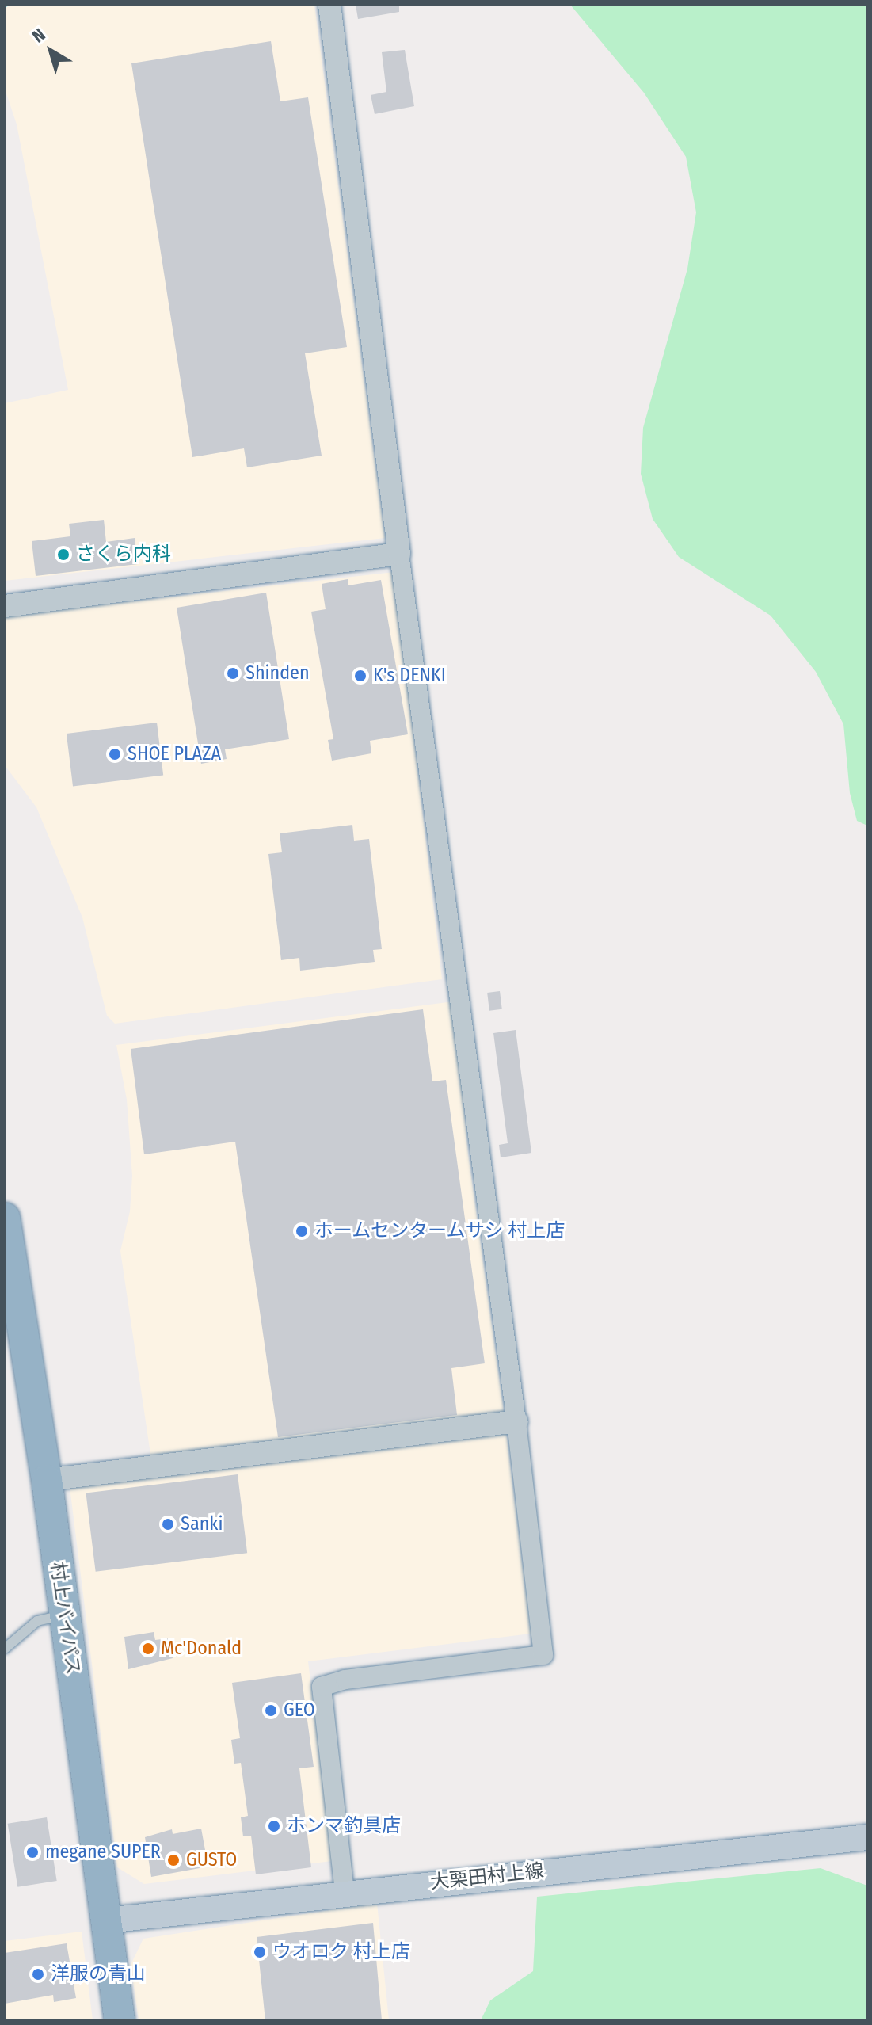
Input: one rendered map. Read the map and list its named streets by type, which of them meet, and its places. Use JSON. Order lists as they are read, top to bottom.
{
  "streets": {
    "highway": ["村上バイパス"],
    "main road": ["大栗田村上線"]
  },
  "crossings": [
    ["村上バイパス", "大栗田村上線"]
  ],
  "places": [
    "さくら内科",
    "Shinden",
    "K's DENKI",
    "SHOE PLAZA",
    "ホームセンタームサシ 村上店",
    "Sanki",
    "Mc'Donald",
    "GEO",
    "ホンマ釣具店",
    "megane SUPER",
    "GUSTO",
    "ウオロク 村上店",
    "洋服の青山"
  ],
  "north": "top left"
}
